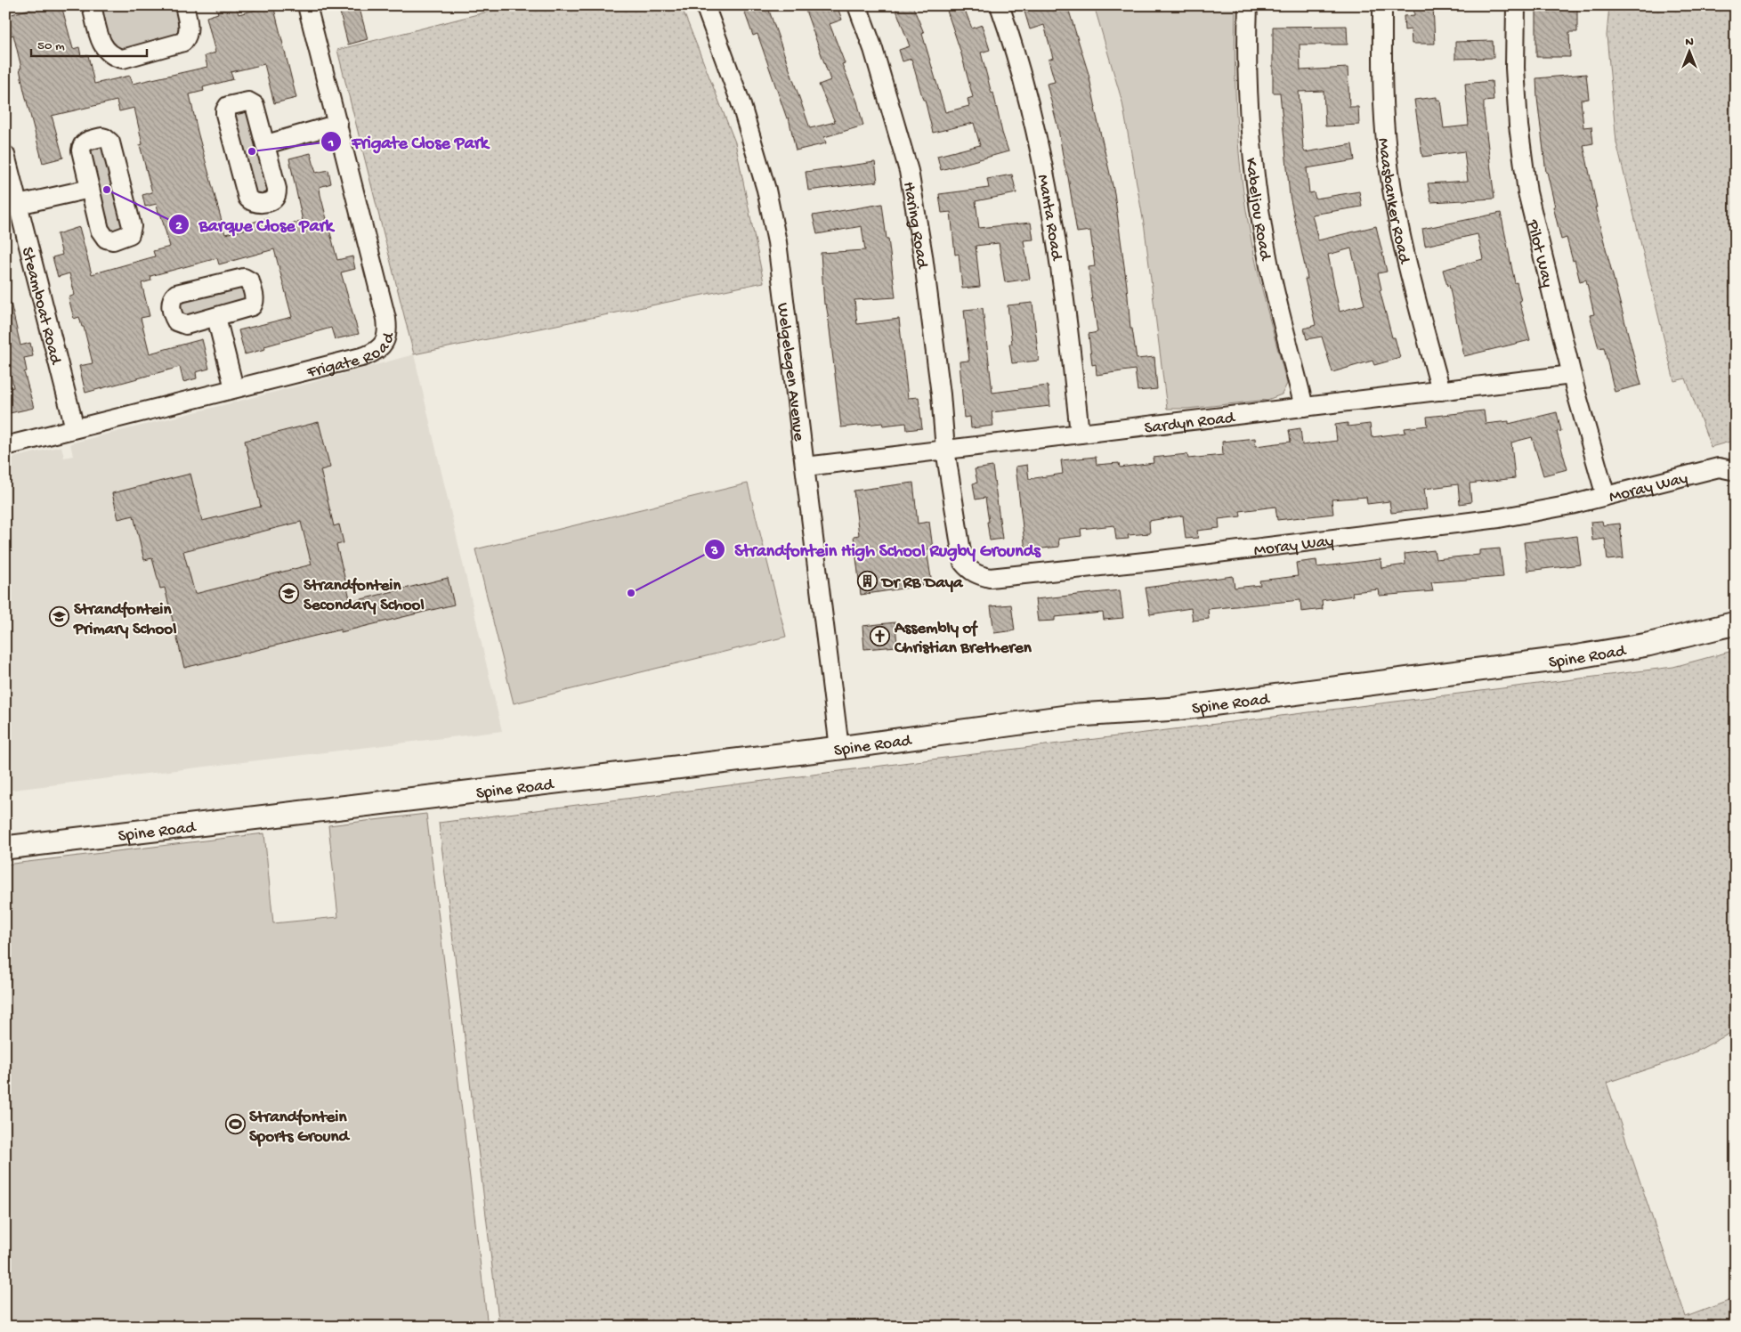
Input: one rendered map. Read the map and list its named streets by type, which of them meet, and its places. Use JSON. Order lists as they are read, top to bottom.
{
  "streets": {
    "main road": ["Spine Road"],
    "street": [
      "Maasbanker Road",
      "Kabeljou Road",
      "Manta Road",
      "Haring Road",
      "Pilot Way",
      "Steamboat Road",
      "Frigate Road",
      "Welgelegen Avenue",
      "Sardyn Road",
      "Moray Way"
    ]
  },
  "crossings": [
    ["Maasbanker Road", "Sardyn Road"],
    ["Kabeljou Road", "Sardyn Road"],
    ["Manta Road", "Sardyn Road"],
    ["Haring Road", "Sardyn Road"],
    ["Haring Road", "Moray Way"],
    ["Pilot Way", "Sardyn Road"],
    ["Pilot Way", "Moray Way"],
    ["Steamboat Road", "Frigate Road"],
    ["Welgelegen Avenue", "Sardyn Road"],
    ["Welgelegen Avenue", "Spine Road"],
    ["Sardyn Road", "Moray Way"]
  ],
  "places": {
    "other": ["Frigate Close Park", "Barque Close Park", "Strandfontein High School Rugby Grounds"],
    "building": ["Dr RB Daya"],
    "school or university": ["Strandfontein Secondary School", "Strandfontein Primary School"],
    "church": ["Assembly of Christian Bretheren"],
    "sports": ["Strandfontein Sports Ground"]
  },
  "scale_bar": "50 m",
  "north": "top"
}
